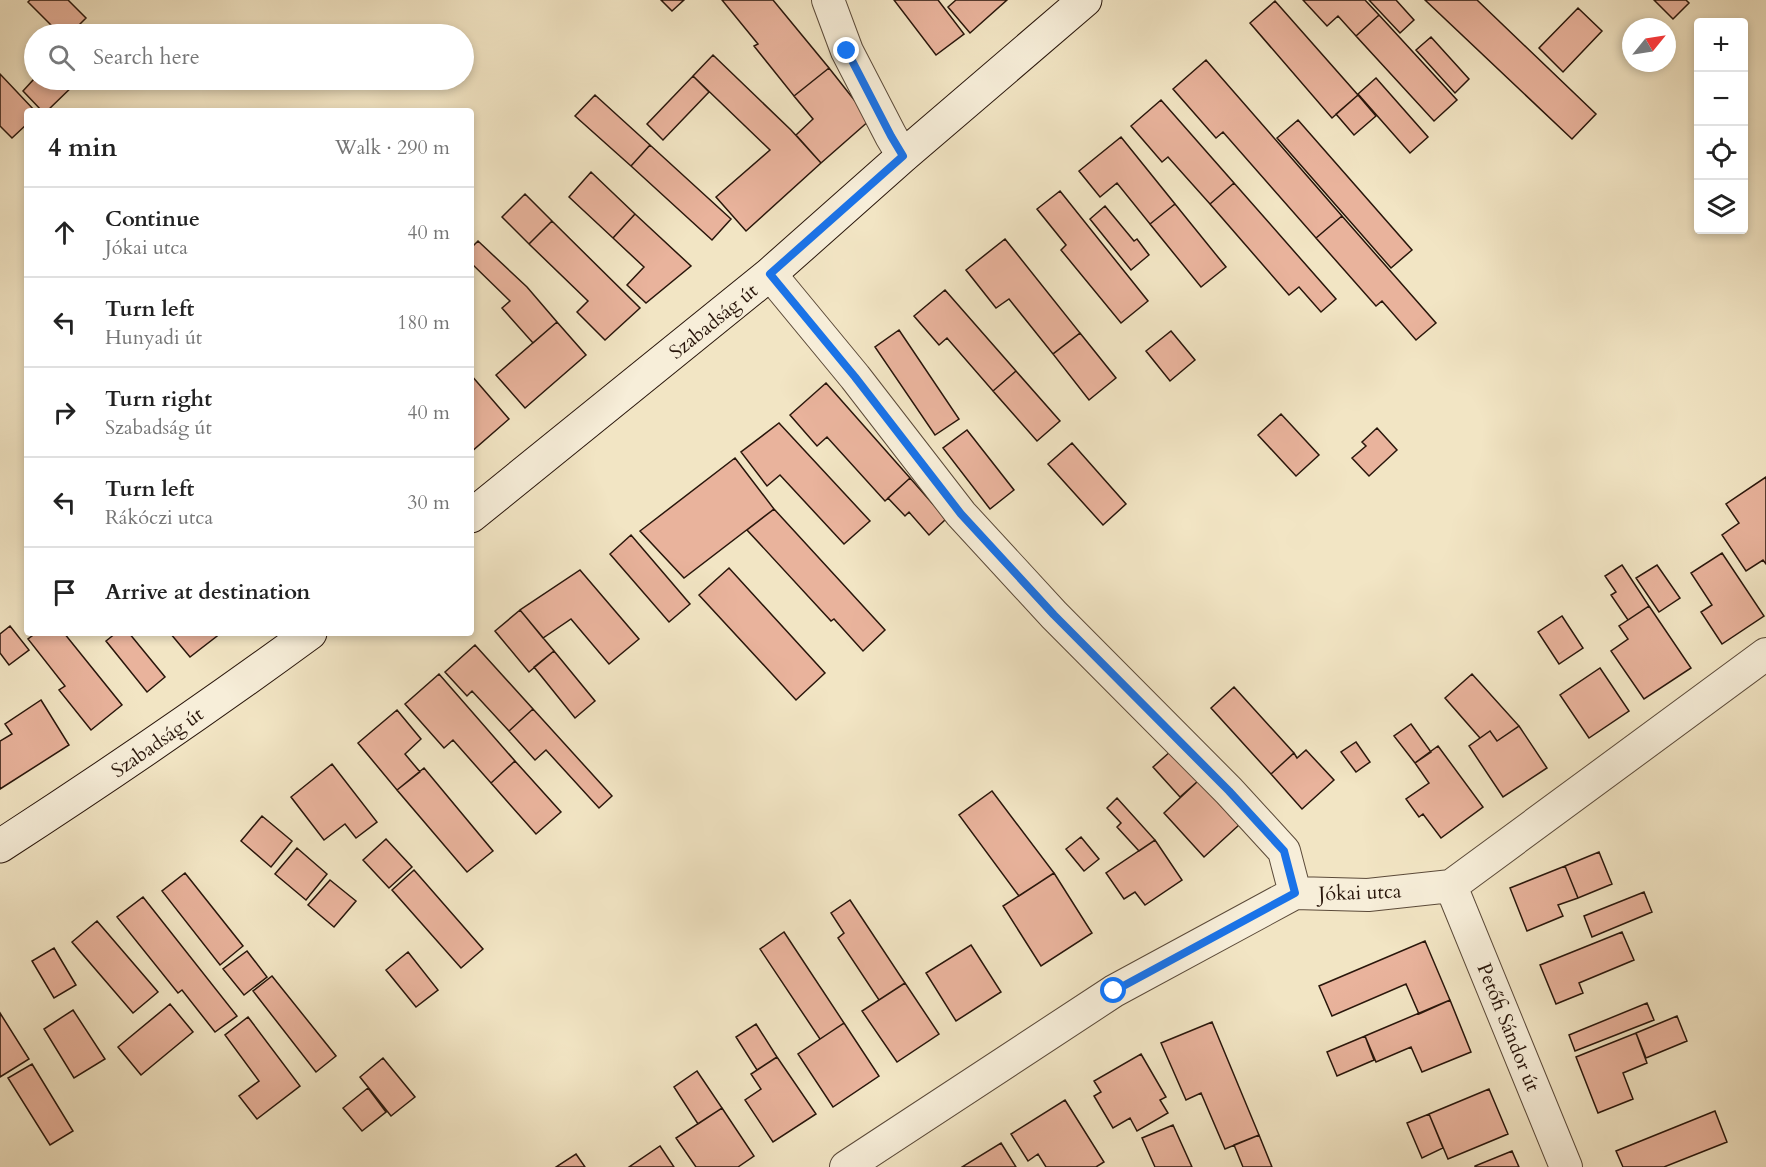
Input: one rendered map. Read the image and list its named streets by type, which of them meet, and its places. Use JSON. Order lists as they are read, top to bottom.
{
  "streets": {
    "street": ["Szabadság út", "Jókai utca", "Petőfi Sándor út"]
  },
  "crossings": [
    ["Jókai utca", "Petőfi Sándor út"]
  ],
  "north": "top right",
  "page": {
    "map_buttons": ["+", "−"],
    "search": "Search here",
    "heading": ["4 min", "Walk · 290 m"],
    "list": [
      ["Continue", "Jókai utca", "40 m"],
      ["Turn left", "Hunyadi út", "180 m"],
      ["Turn right", "Szabadság út", "40 m"],
      ["Turn left", "Rákóczi utca", "30 m"],
      "Arrive at destination"
    ]
  }
}
